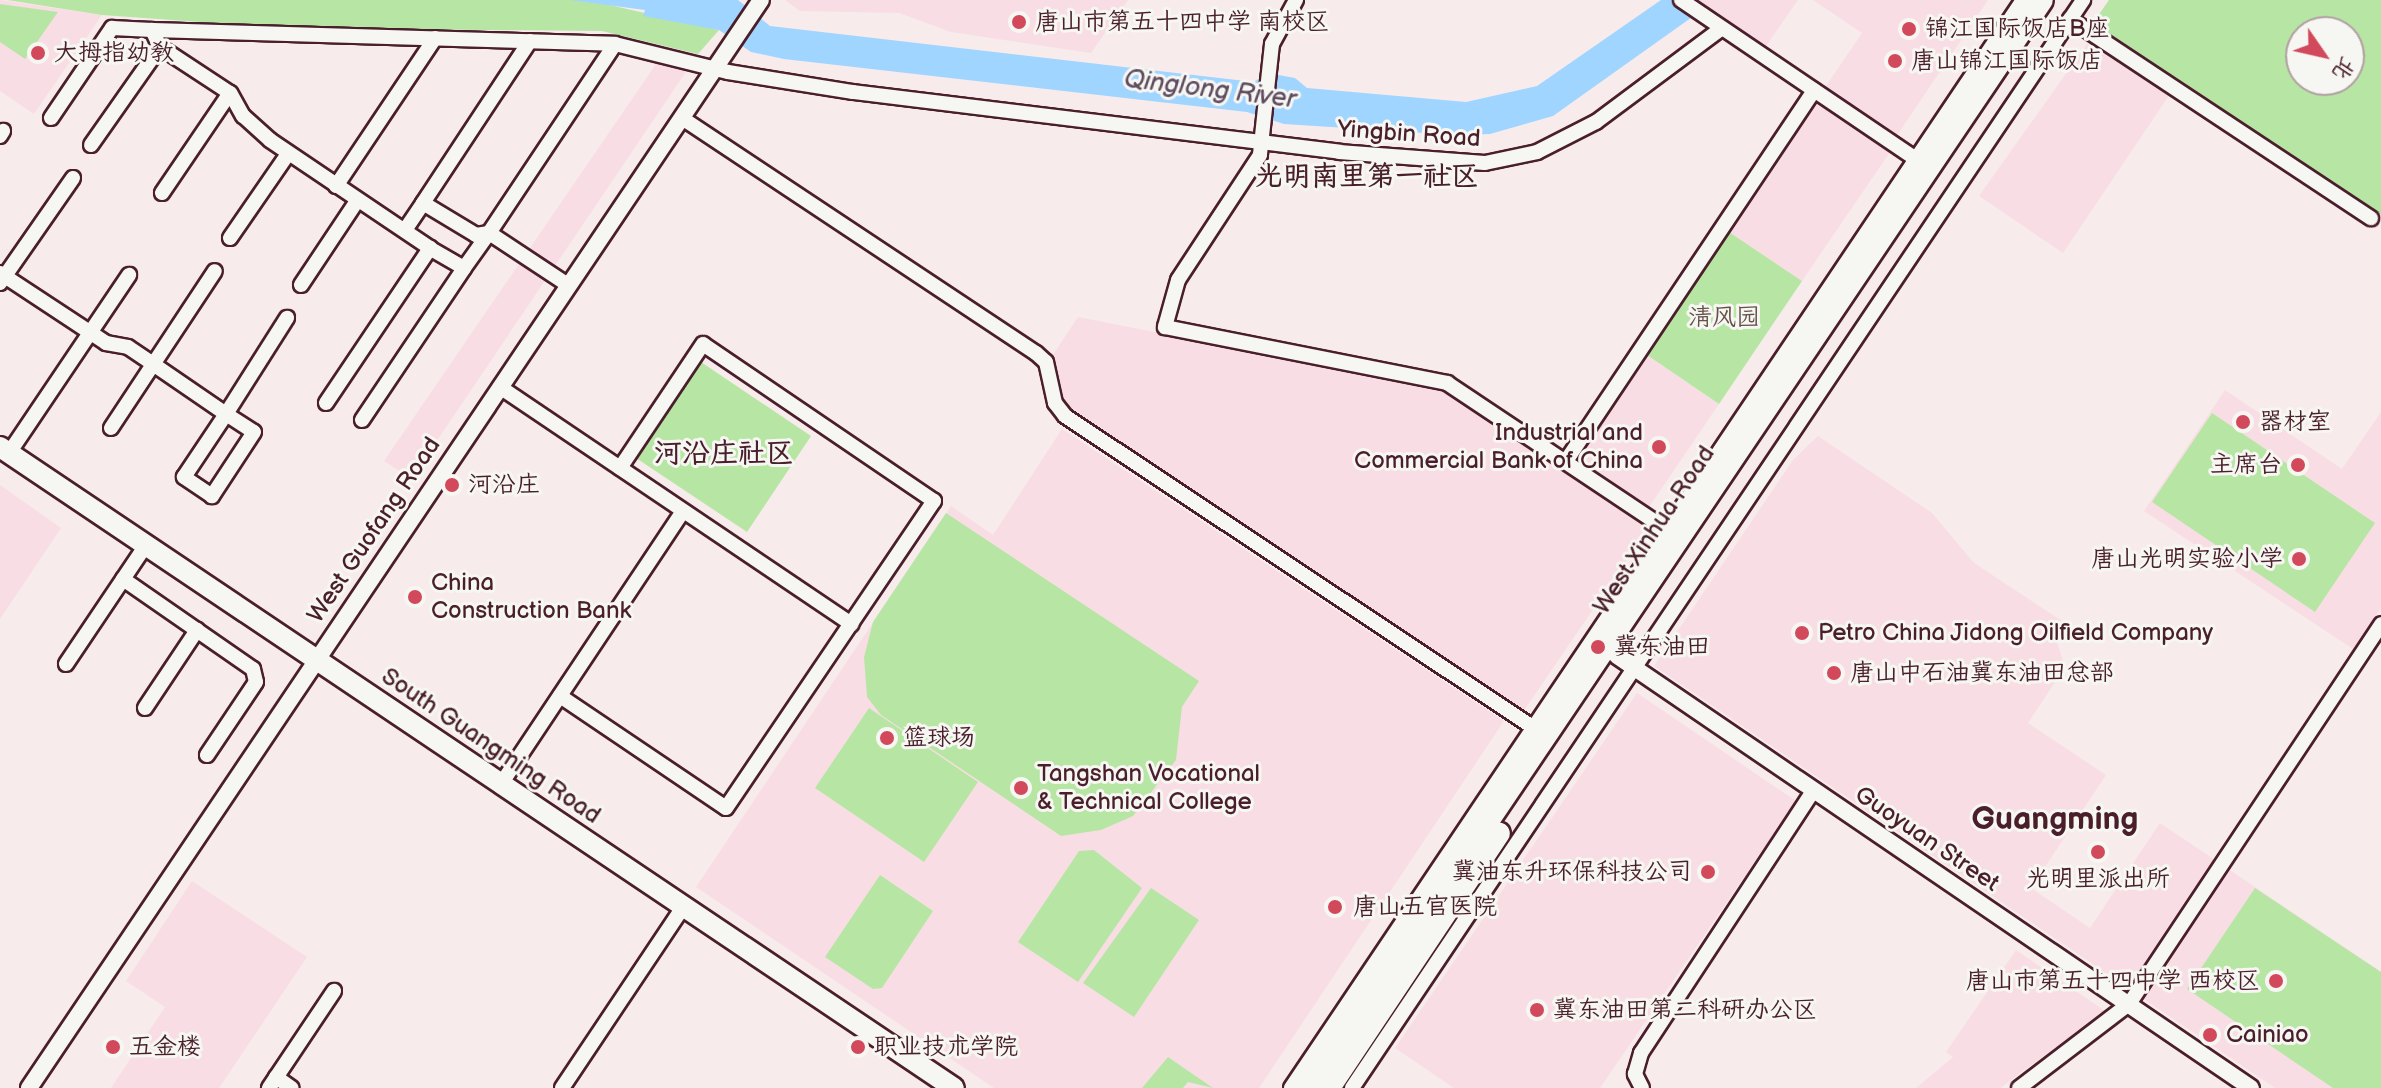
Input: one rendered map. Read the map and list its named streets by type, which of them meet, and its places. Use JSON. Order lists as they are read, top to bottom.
{
  "streets": {
    "main road": ["West Xinhua Road", "South Guangming Road"],
    "street": ["Yingbin Road", "West Guofang Road", "Guoyuan Street"]
  },
  "crossings": [
    ["Yingbin Road", "West Guofang Road"],
    ["West Guofang Road", "South Guangming Road"],
    ["West Xinhua Road", "Guoyuan Street"]
  ],
  "districts": ["光明南里第一社区", "河沿庄社区", "Guangming"],
  "water": ["Qinglong River"],
  "parks": ["清风园"],
  "places": [
    "唐山市第五十四中学 南校区",
    "锦江国际饭店B座",
    "大拇指幼教",
    "唐山锦江国际饭店",
    "器材室",
    "Industrial and Commercial Bank of China",
    "主席台",
    "河沿庄",
    "唐山光明实验小学",
    "China Construction Bank",
    "Petro China Jidong Oilfield Company",
    "冀东油田",
    "唐山中石油冀东油田总部",
    "篮球场",
    "Tangshan Vocational & Technical College",
    "光明里派出所",
    "冀油东升环保科技公司",
    "唐山五官医院",
    "唐山市第五十四中学 西校区",
    "冀东油田第二科研办公区",
    "Cainiao",
    "五金楼",
    "职业技术学院"
  ],
  "north": "bottom right"
}
